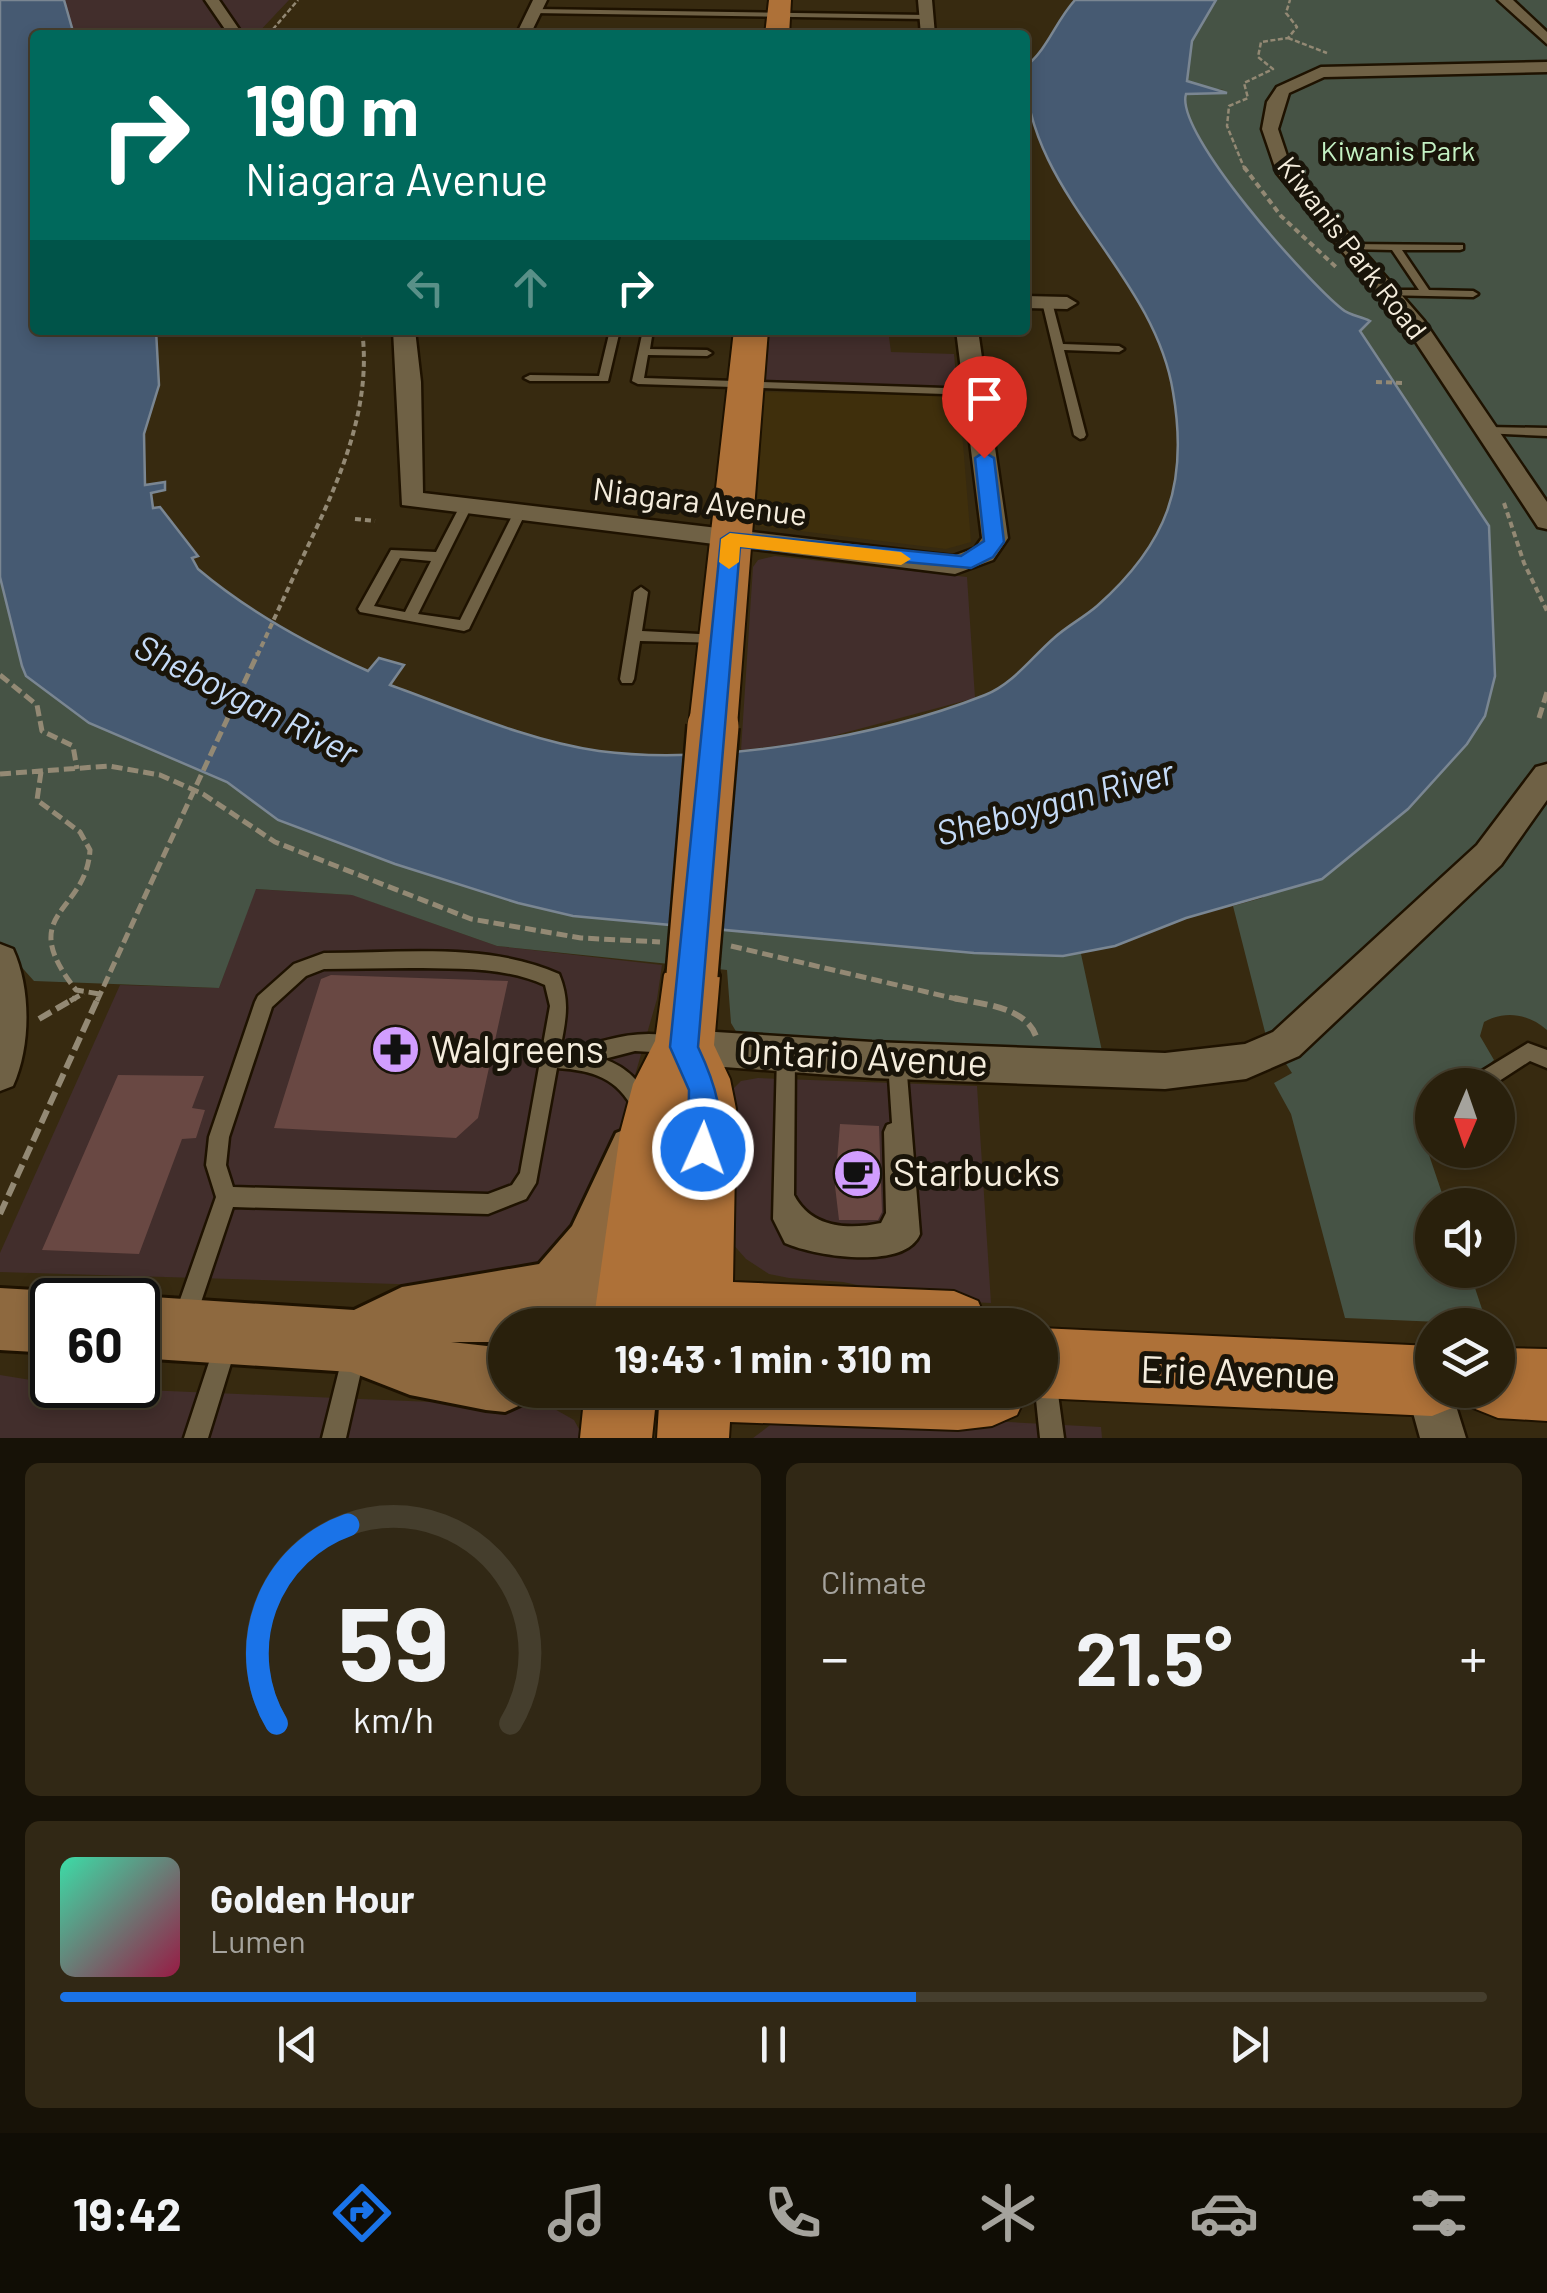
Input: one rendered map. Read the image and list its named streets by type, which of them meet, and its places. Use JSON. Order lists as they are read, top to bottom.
{
  "streets": {
    "main road": ["Erie Avenue"],
    "street": ["Kiwanis Park Road", "Niagara Avenue", "Ontario Avenue"]
  },
  "water": ["Sheboygan River"],
  "parks": ["Kiwanis Park"],
  "places": {
    "pharmacy": ["Walgreens"],
    "cafe": ["Starbucks"]
  },
  "north": "bottom",
  "page": {
    "turn": ["190 m", "Niagara Avenue"],
    "limit": "60",
    "trip": "19:43 · 1 min · 310 m",
    "tile": "Climate",
    "heat": ["−", "21.5°", "+"],
    "song": ["Golden Hour", "Lumen"],
    "tabs": "19:42",
    "gauge": ["59", "km/h"]
  }
}
